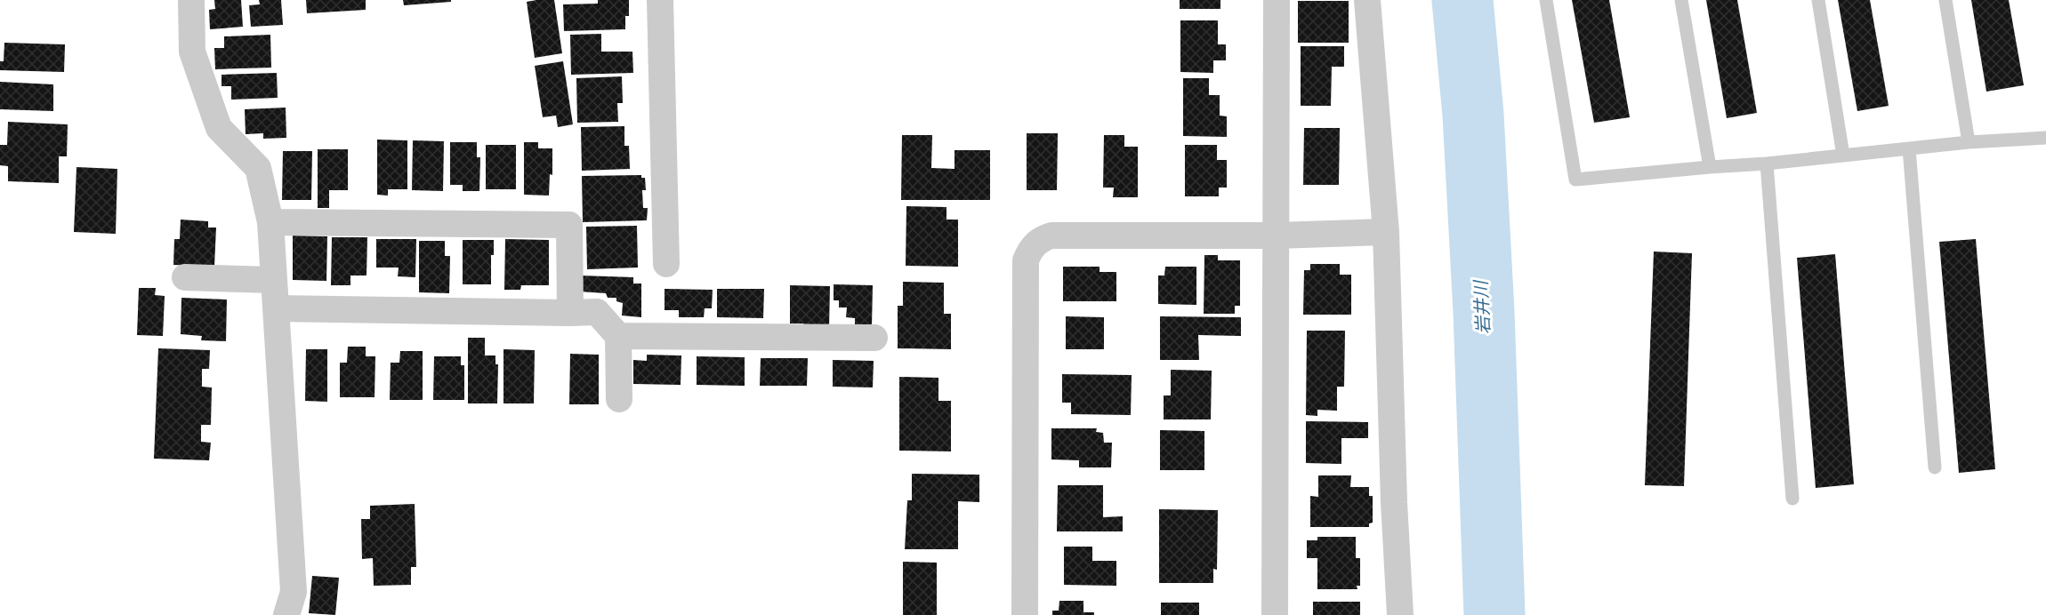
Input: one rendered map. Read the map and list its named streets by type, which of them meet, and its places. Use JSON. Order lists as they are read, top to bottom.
{
  "water": ["岩井川"]
}
